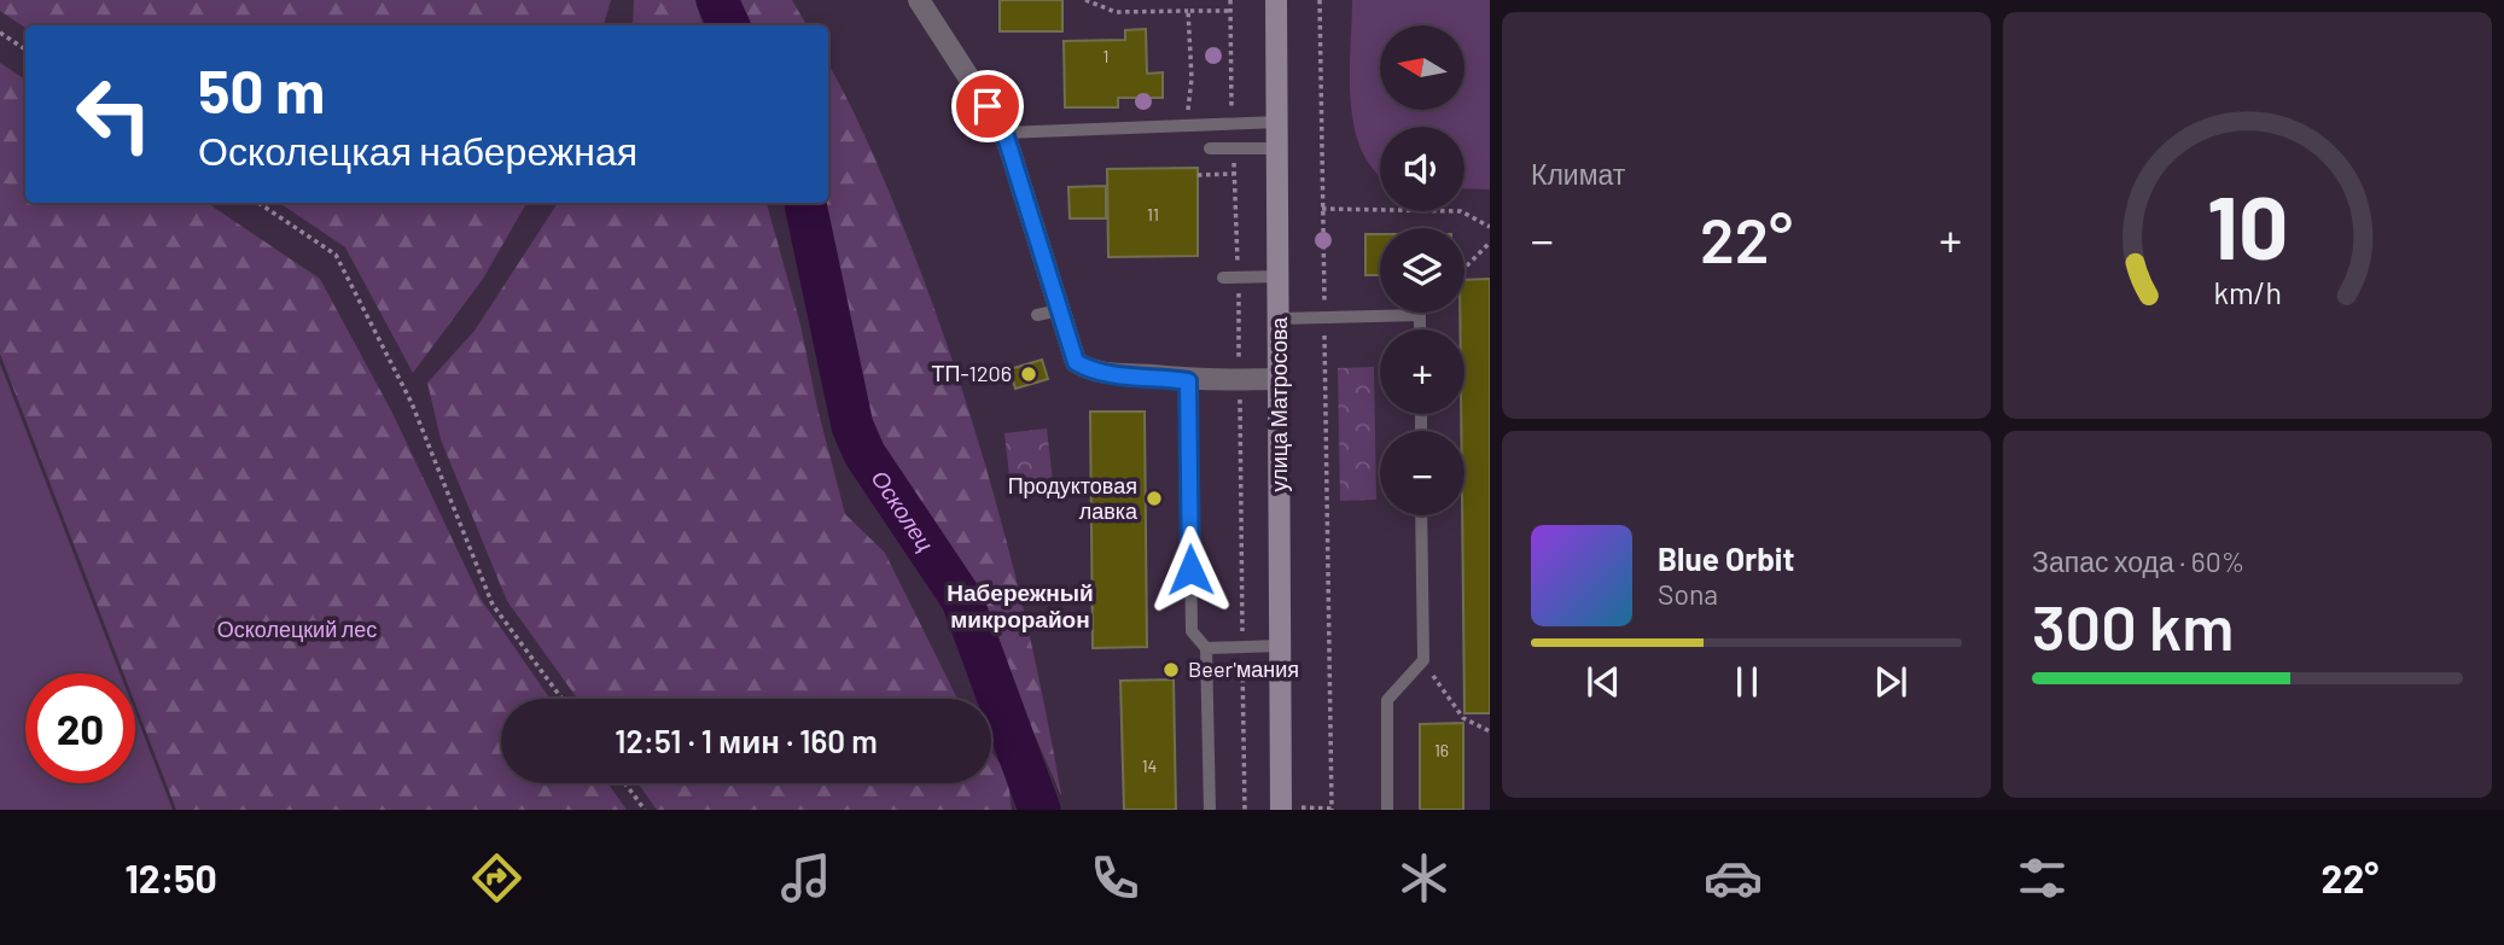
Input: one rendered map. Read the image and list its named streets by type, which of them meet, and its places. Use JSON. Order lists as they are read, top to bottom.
{
  "streets": {
    "main road": ["улица Матросова"]
  },
  "districts": ["Набережный микрорайон"],
  "water": ["Осколец"],
  "parks": ["Осколецкий лес"],
  "places": ["ТП-1206", "Продуктовая лавка", "Beer'мания"],
  "house_numbers": [
    "1",
    "11",
    "16",
    "14"
  ],
  "north": "left",
  "page": {
    "tile": [
      "Климат",
      ["Запас хода · 60%", "300 km"]
    ],
    "map_buttons": ["+", "−"],
    "turn": ["50 m", "Осколецкая набережная"],
    "heat": ["−", "22°", "+"],
    "song": ["Blue Orbit", "Sona"],
    "limit": "20",
    "trip": "12:51 · 1 мин · 160 m",
    "tabs": ["12:50", "22°"],
    "gauge": ["10", "km/h"]
  }
}
